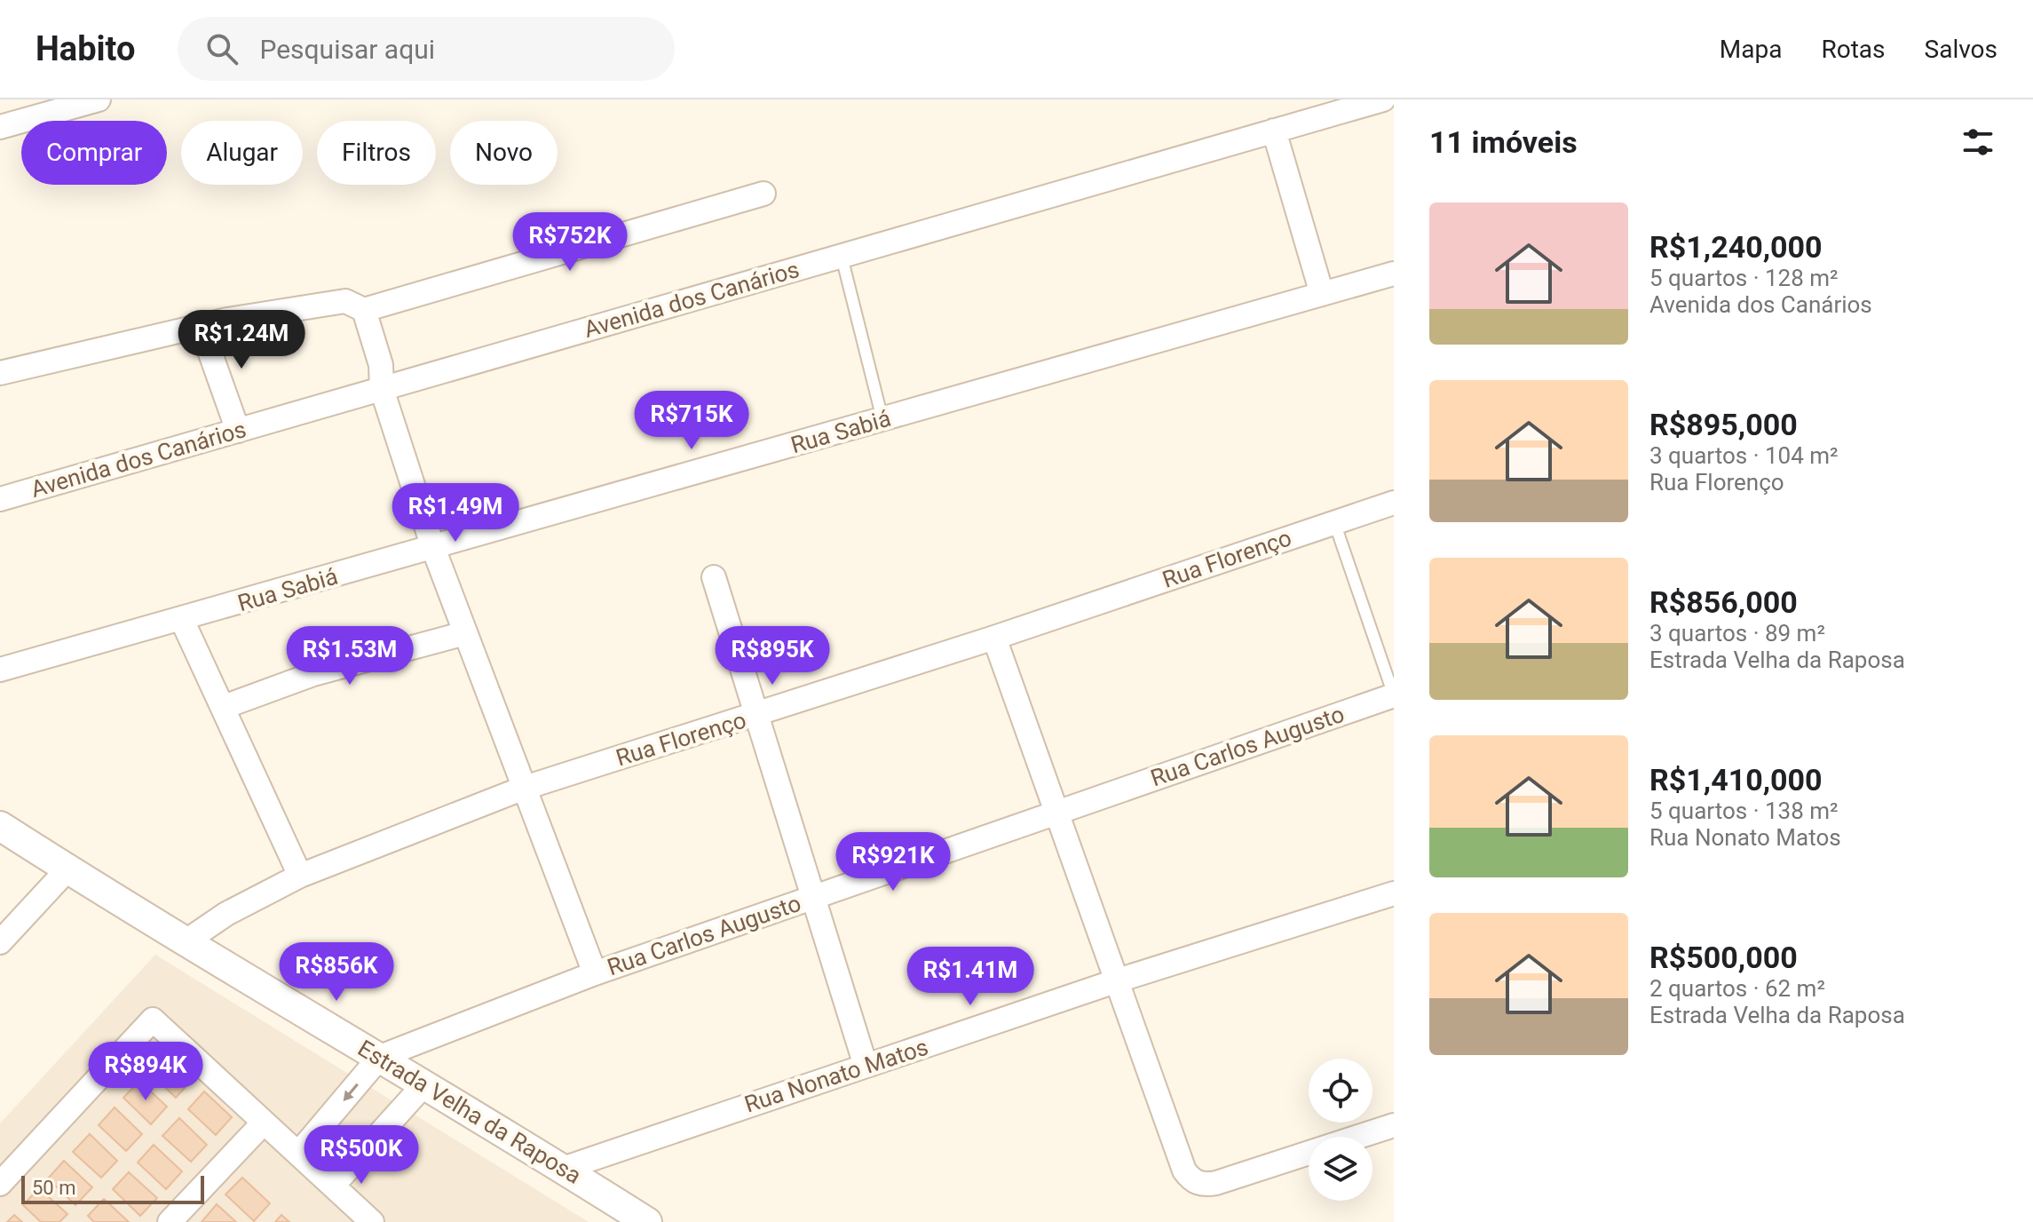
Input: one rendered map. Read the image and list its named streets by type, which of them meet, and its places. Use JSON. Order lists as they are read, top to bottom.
{
  "streets": {
    "street": [
      "Avenida dos Canários",
      "Rua Sabiá",
      "Rua Florenço",
      "Rua Carlos Augusto",
      "Rua Nonato Matos",
      "Estrada Velha da Raposa"
    ]
  },
  "crossings": [
    ["Rua Florenço", "Estrada Velha da Raposa"],
    ["Rua Carlos Augusto", "Estrada Velha da Raposa"],
    ["Rua Nonato Matos", "Estrada Velha da Raposa"]
  ],
  "scale_bar": "50 m",
  "page": {
    "header": "Habito",
    "search": "Pesquisar aqui",
    "nav": ["Mapa", "Rotas", "Salvos"],
    "heading": "11 imóveis",
    "chip": [
      "Comprar",
      "Alugar",
      "Filtros",
      "Novo"
    ],
    "list": [
      {
        "name": "R$1,240,000",
        "note": "5 quartos · 128 m² · Avenida dos Canários"
      },
      {
        "name": "R$895,000",
        "note": "3 quartos · 104 m² · Rua Florenço"
      },
      {
        "name": "R$856,000",
        "note": "3 quartos · 89 m² · Estrada Velha da Raposa"
      },
      {
        "name": "R$1,410,000",
        "note": "5 quartos · 138 m² · Rua Nonato Matos"
      },
      {
        "name": "R$500,000",
        "note": "2 quartos · 62 m² · Estrada Velha da Raposa"
      }
    ],
    "price": [
      "R$752K",
      "R$1.24M",
      "R$715K",
      "R$1.49M",
      "R$1.53M",
      "R$895K",
      "R$921K",
      "R$856K",
      "R$1.41M",
      "R$894K",
      "R$500K"
    ],
    "scale": "50 m"
  }
}
